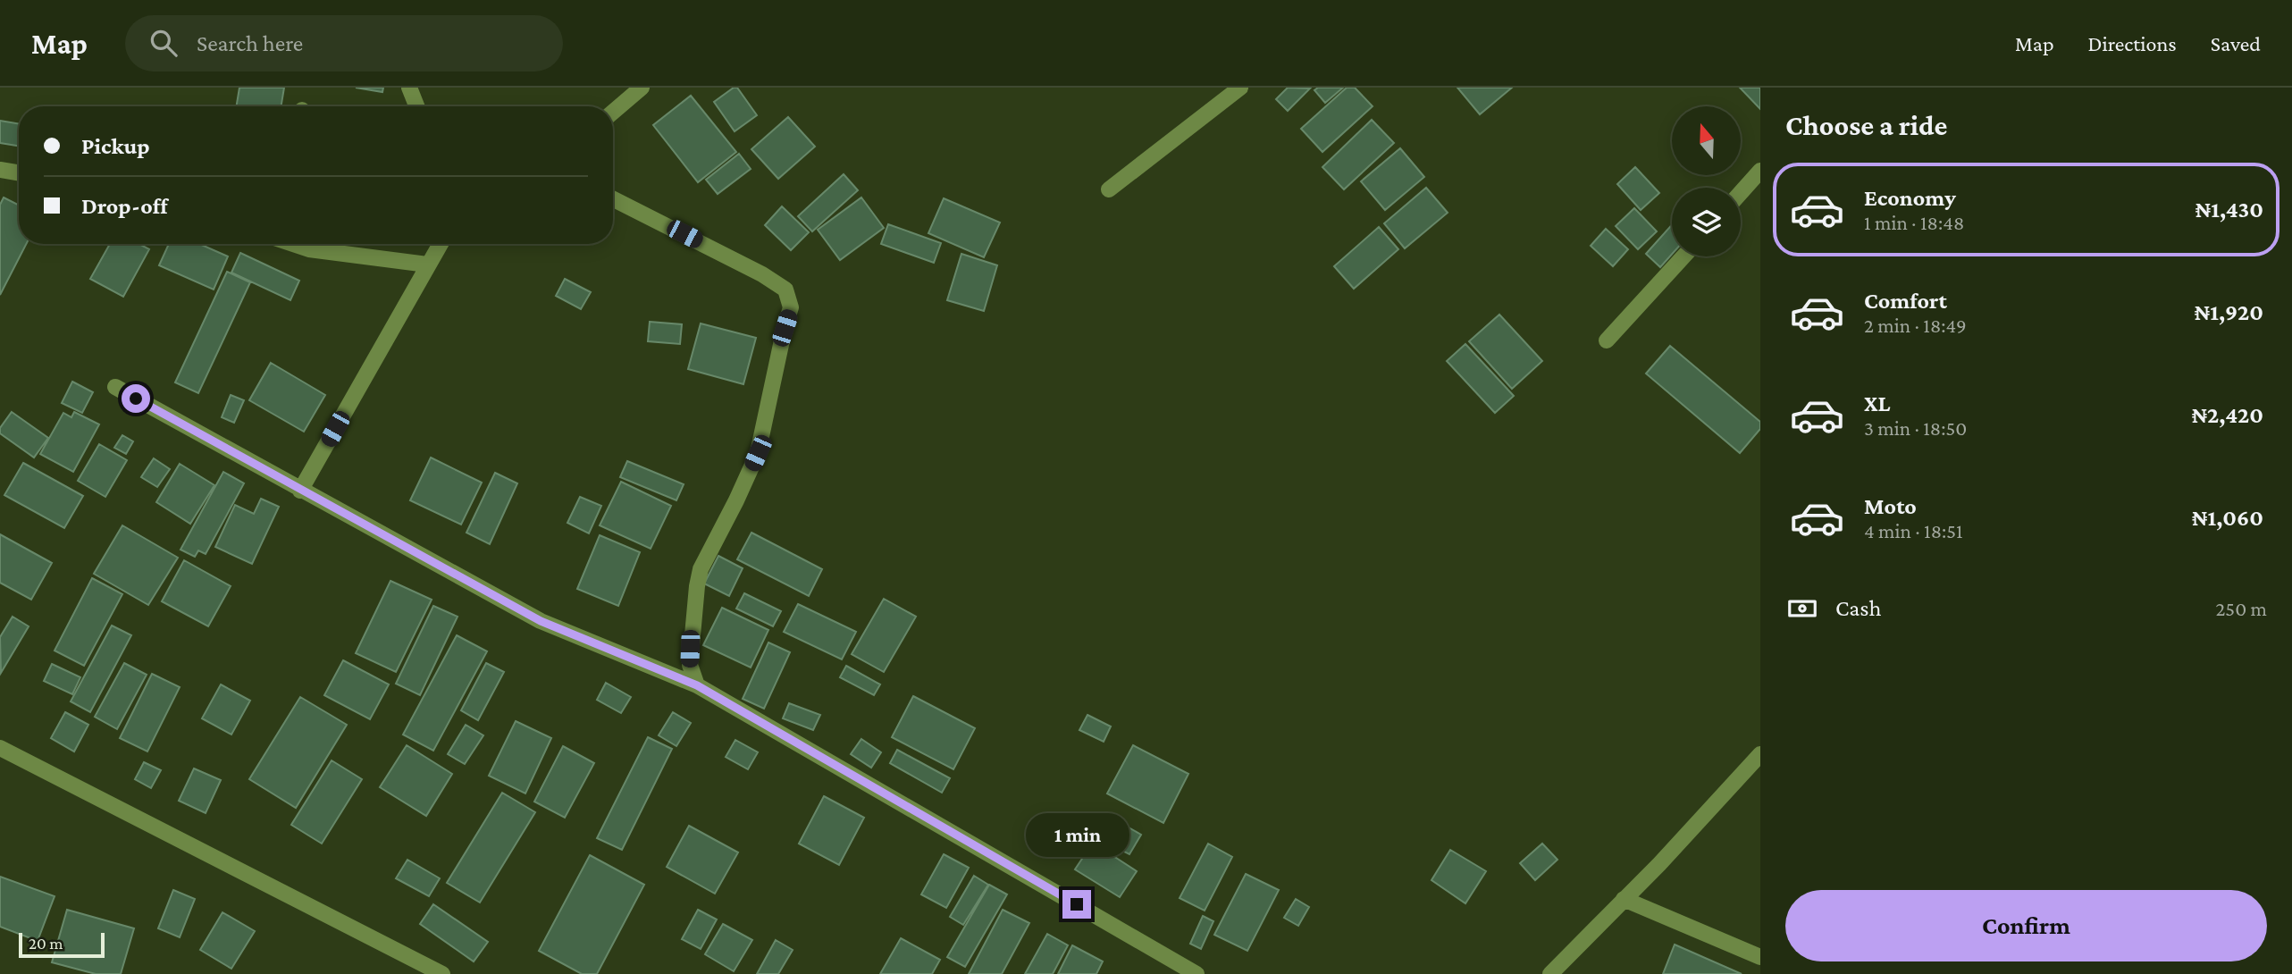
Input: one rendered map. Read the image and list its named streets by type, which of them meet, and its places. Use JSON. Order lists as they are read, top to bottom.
{
  "scale_bar": "20 m",
  "north": "top",
  "page": {
    "header": "Map",
    "search": "Search here",
    "nav": ["Map", "Directions", "Saved"],
    "heading": "Choose a ride",
    "banner": ["Pickup", "Drop-off"],
    "list": [
      {
        "name": "Economy",
        "note": "1 min · 18:48",
        "value": "₦1,430"
      },
      {
        "name": "Comfort",
        "note": "2 min · 18:49",
        "value": "₦1,920"
      },
      {
        "name": "XL",
        "note": "3 min · 18:50",
        "value": "₦2,420"
      },
      {
        "name": "Moto",
        "note": "4 min · 18:51",
        "value": "₦1,060"
      }
    ],
    "pay": ["Cash", "250 m"],
    "bubble": "1 min",
    "buttons": "Confirm",
    "scale": "20 m"
  }
}
